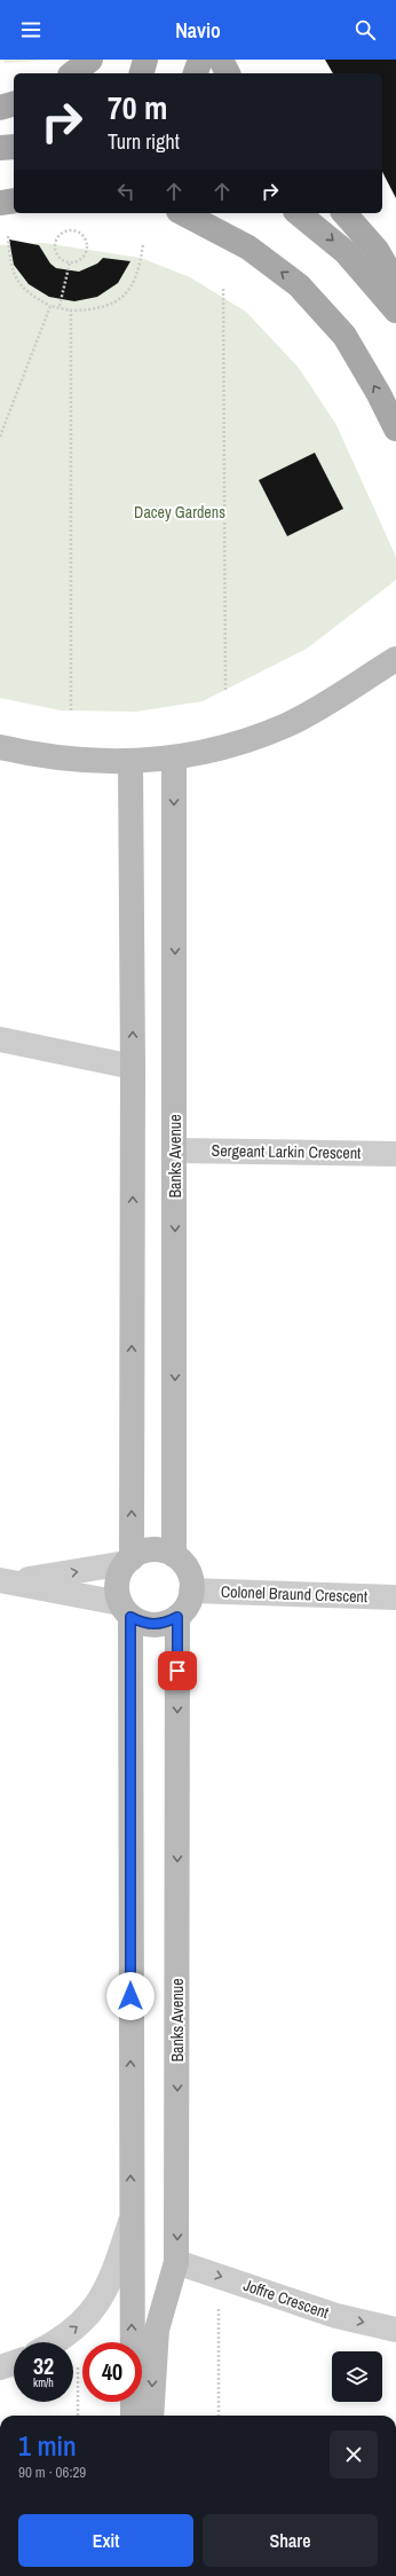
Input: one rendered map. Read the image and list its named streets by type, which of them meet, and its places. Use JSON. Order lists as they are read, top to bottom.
{
  "streets": {
    "street": [
      "Sergeant Larkin Crescent",
      "Banks Avenue",
      "Colonel Braund Crescent",
      "Joffre Crescent"
    ]
  },
  "crossings": [
    ["Sergeant Larkin Crescent", "Banks Avenue"],
    ["Banks Avenue", "Colonel Braund Crescent"],
    ["Banks Avenue", "Joffre Crescent"]
  ],
  "one_way": ["Joffre Crescent"],
  "parks": ["Dacey Gardens"],
  "page": {
    "header": "Navio",
    "turn": ["70 m", "Turn right"],
    "speed": "32 km/h",
    "limit": "40",
    "heading": ["1 min", "90 m · 06:29"],
    "buttons": ["Exit", "Share"]
  }
}
